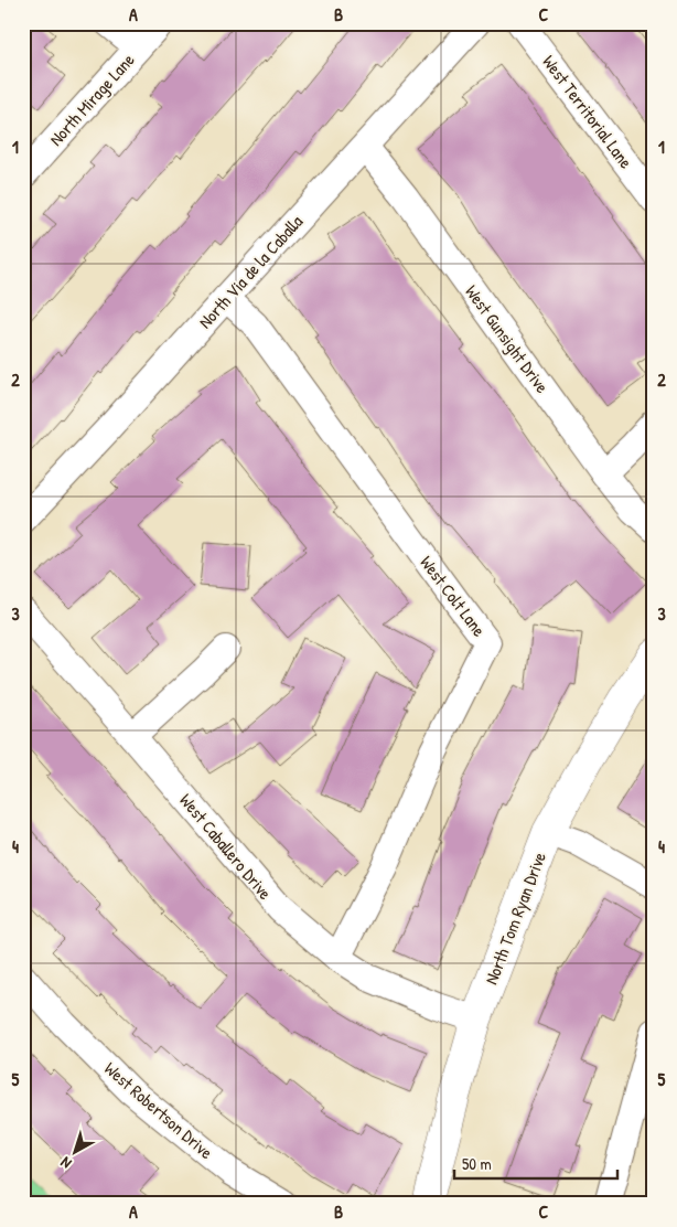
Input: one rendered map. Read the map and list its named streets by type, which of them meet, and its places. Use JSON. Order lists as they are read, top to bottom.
{
  "streets": {
    "street": [
      "North Mirage Lane",
      "West Territorial Lane",
      "North Via de la Caballa",
      "West Gunsight Drive",
      "West Colt Lane",
      "West Caballero Drive",
      "North Tom Ryan Drive",
      "West Robertson Drive"
    ]
  },
  "crossings": [
    ["North Via de la Caballa", "West Gunsight Drive"],
    ["North Via de la Caballa", "West Colt Lane"],
    ["West Colt Lane", "West Caballero Drive"],
    ["West Caballero Drive", "North Tom Ryan Drive"]
  ],
  "scale_bar": "50 m",
  "north": "bottom left",
  "grid": {
    "columns": ["A", "B", "C"],
    "rows": [
      "1",
      "2",
      "3",
      "4",
      "5"
    ]
  }
}
